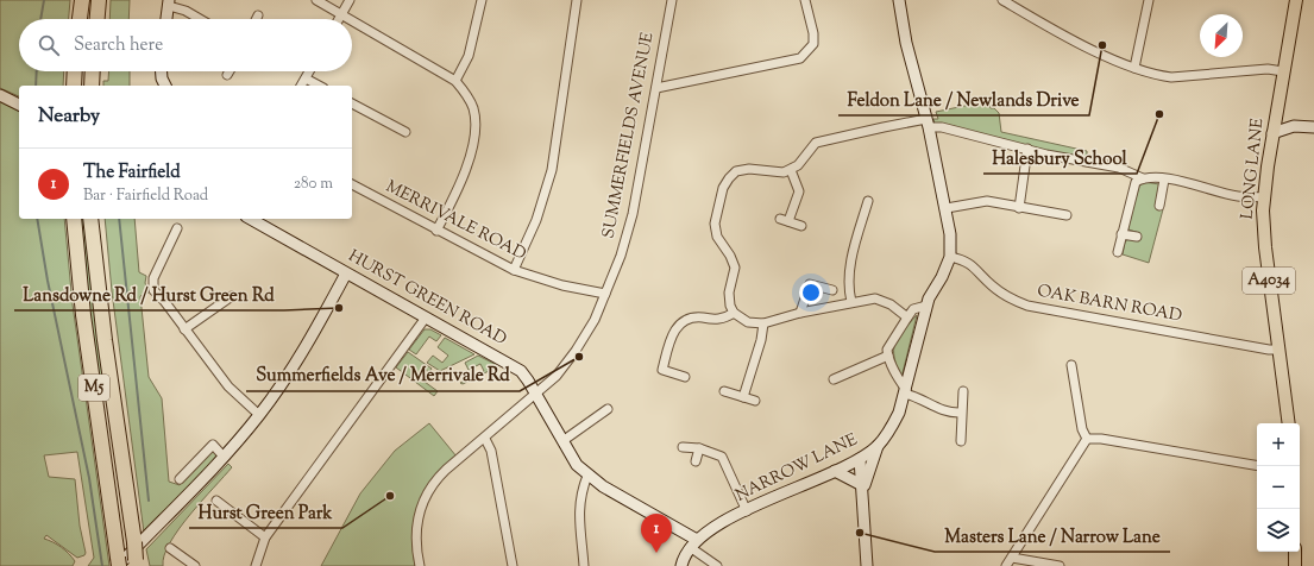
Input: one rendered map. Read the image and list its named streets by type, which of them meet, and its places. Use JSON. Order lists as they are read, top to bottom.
{
  "streets": {
    "highway": ["M5"],
    "main road": ["LONG LANE", "A4034"],
    "street": [
      "SUMMERFIELDS AVENUE",
      "MERRIVALE ROAD",
      "HURST GREEN ROAD",
      "OAK BARN ROAD",
      "NARROW LANE"
    ]
  },
  "crossings": [
    ["SUMMERFIELDS AVENUE", "MERRIVALE ROAD"],
    ["SUMMERFIELDS AVENUE", "HURST GREEN ROAD"],
    ["LONG LANE", "OAK BARN ROAD"],
    ["HURST GREEN ROAD", "NARROW LANE"],
    ["OAK BARN ROAD", "NARROW LANE"]
  ],
  "places": [
    "Feldon Lane / Newlands Drive",
    "Halesbury School",
    "Lansdowne Rd / Hurst Green Rd",
    "Summerfields Ave / Merrivale Rd",
    "Hurst Green Park",
    "Masters Lane / Narrow Lane"
  ],
  "north": "bottom left",
  "page": {
    "search": "Search here",
    "heading": "Nearby",
    "list": [
      {
        "mark": "1",
        "name": "The Fairfield",
        "note": "Bar · Fairfield Road",
        "value": "280 m"
      }
    ],
    "map_buttons": ["+", "−"],
    "pins": "1"
  }
}
